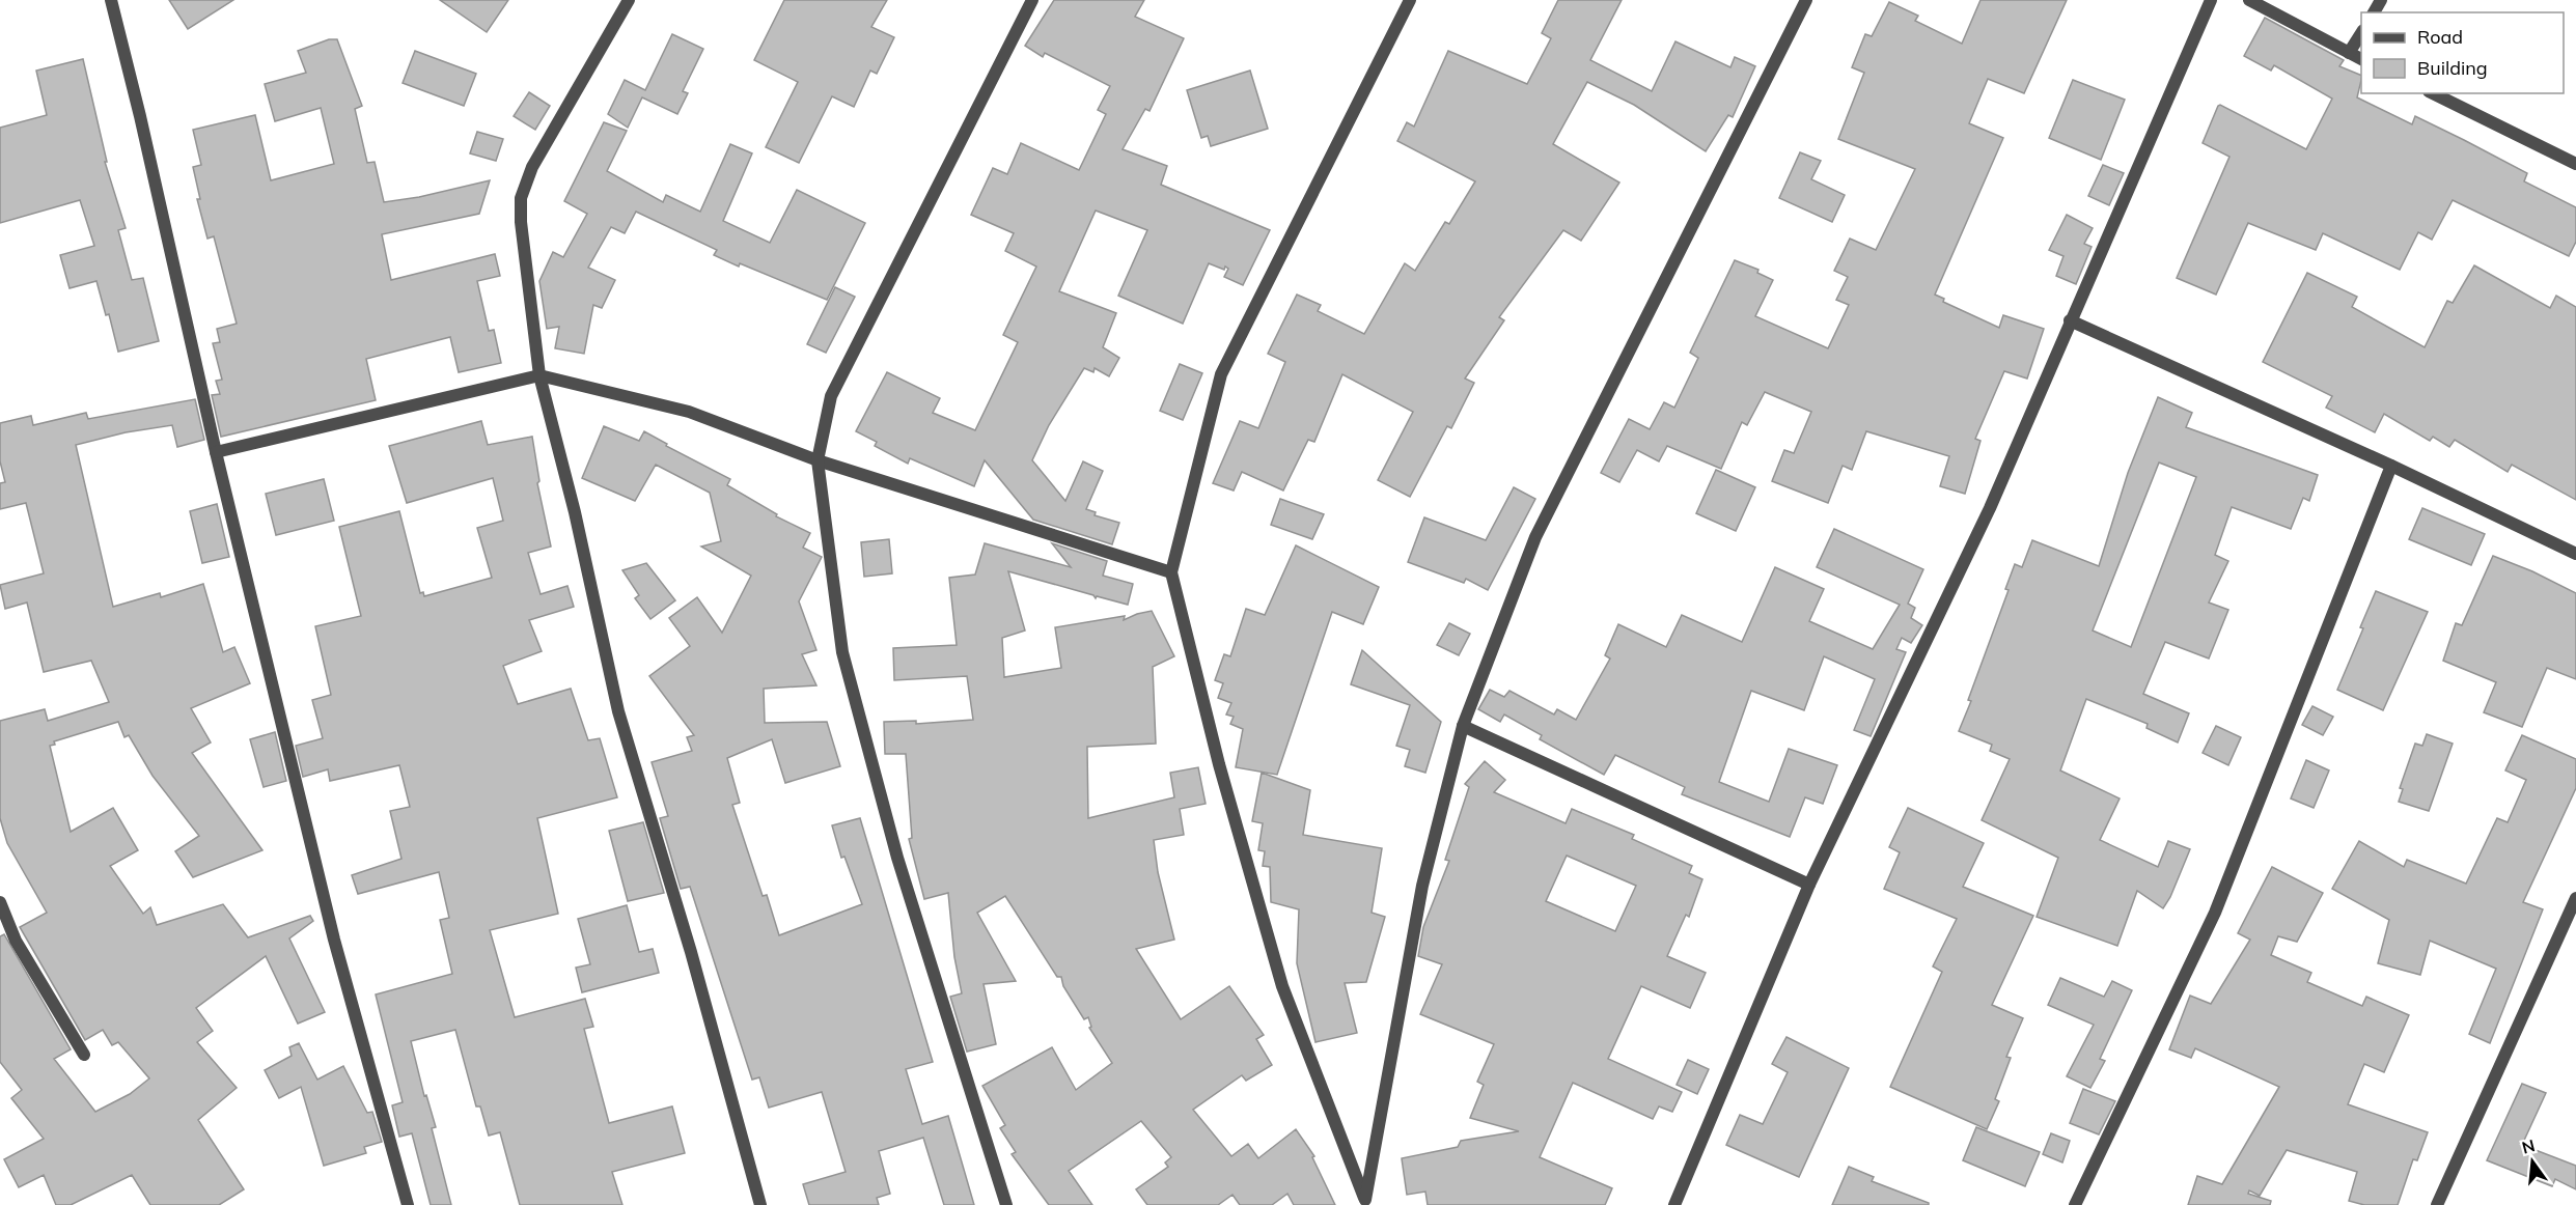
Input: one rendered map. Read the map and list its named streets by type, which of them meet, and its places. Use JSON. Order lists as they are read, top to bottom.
{
  "legend": ["Road", "Building"],
  "north": "top"
}
